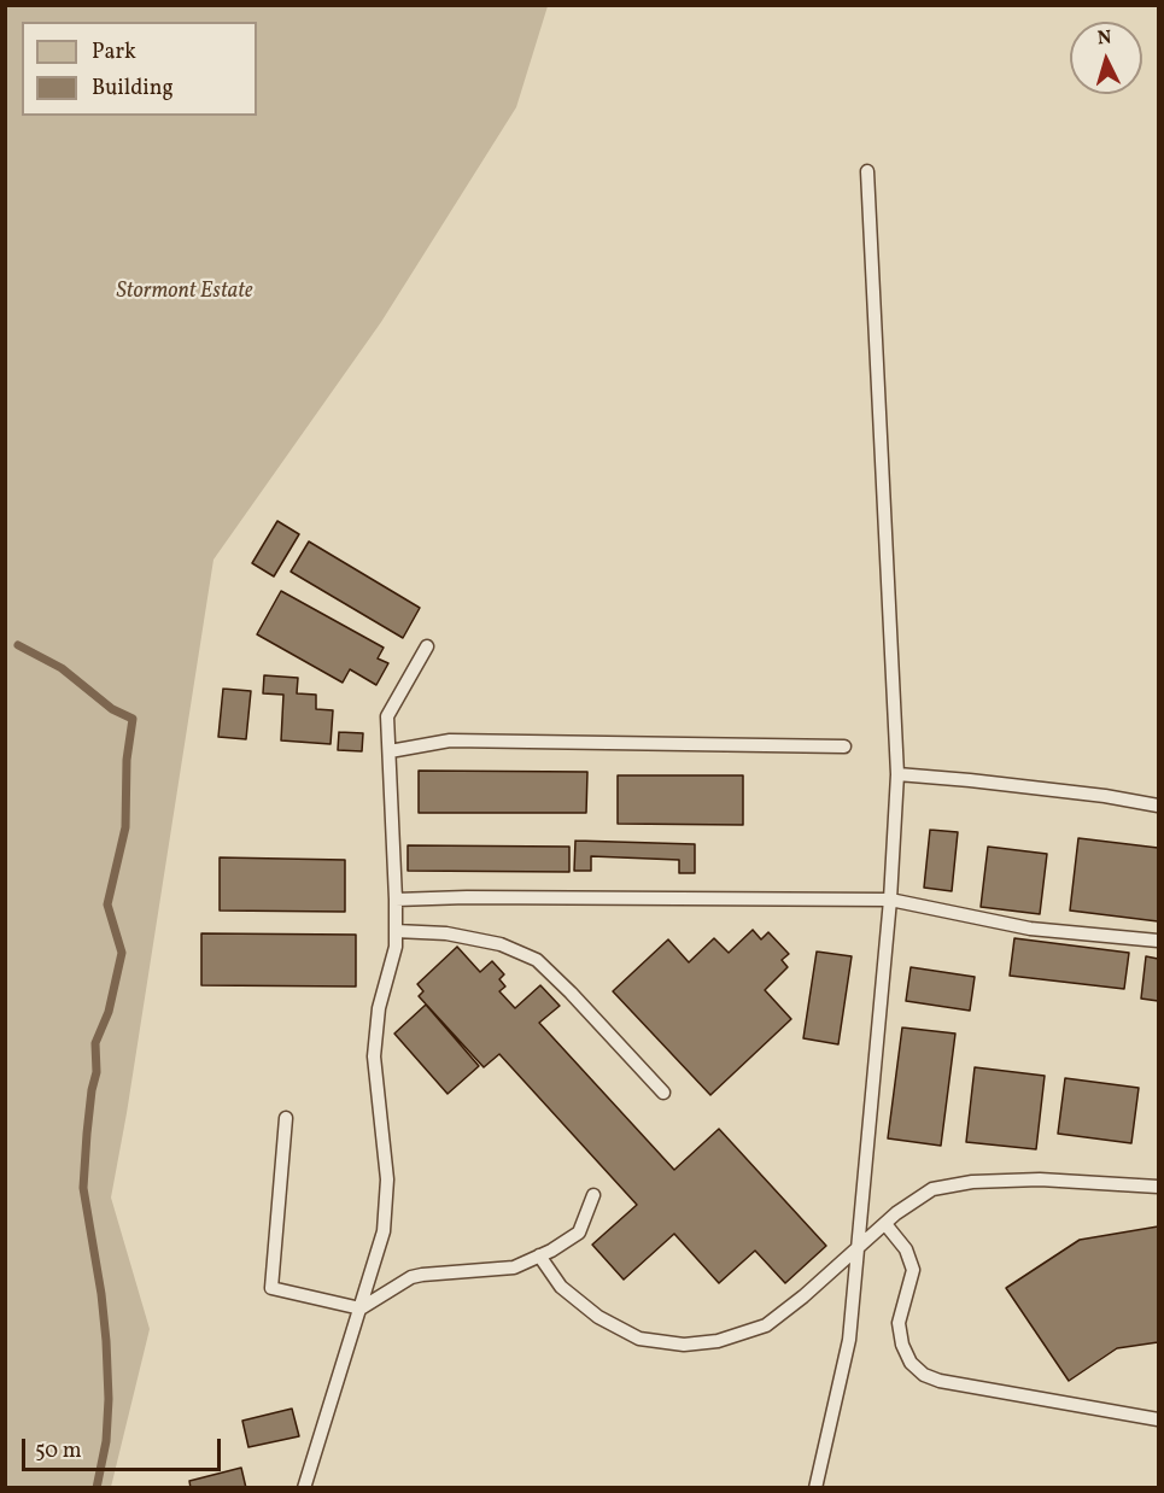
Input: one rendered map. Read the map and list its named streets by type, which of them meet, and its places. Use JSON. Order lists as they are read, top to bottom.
{
  "parks": ["Stormont Estate"],
  "legend": ["Park", "Building"],
  "scale_bar": "50 m",
  "north": "top"
}
